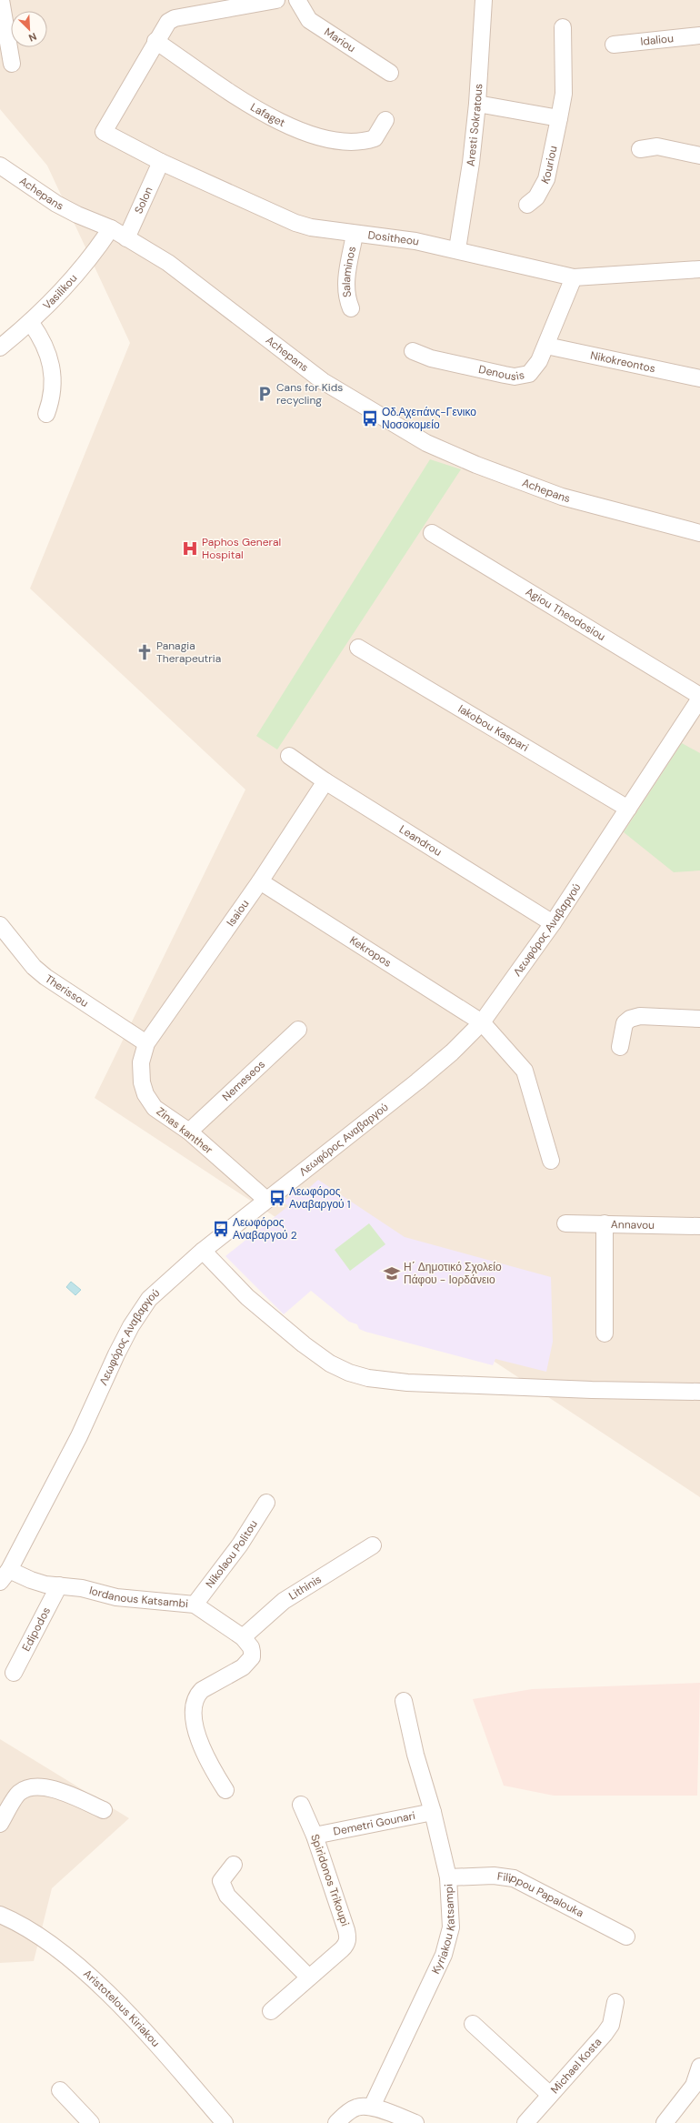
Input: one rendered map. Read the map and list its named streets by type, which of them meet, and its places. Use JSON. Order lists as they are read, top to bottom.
{
  "streets": {
    "street": [
      "Idaliou",
      "Mariou",
      "Lafaget",
      "Aresti Sokratous",
      "Kouriou",
      "Achepans",
      "Solon",
      "Dositheou",
      "Salaminos",
      "Vasilikou",
      "Nikokreontos",
      "Denousis",
      "Agiou Theodosiou",
      "Iakobou Kaspari",
      "Leandrou",
      "Isaiou",
      "Λεωφόρος Αναβαργού",
      "Kekropos",
      "Therissou",
      "Nemeseos",
      "Zinas kanther",
      "Annavou",
      "Nikolaou Politou",
      "Lithinis",
      "Iordanous Katsambi",
      "Edipodos",
      "Demetri Gounari",
      "Spiridonos Trikoupi",
      "Filippou Papalouka",
      "Kyriakou Katsampi",
      "Aristotelous Kiriakou",
      "Michael Kosta"
    ]
  },
  "crossings": [
    ["Lafaget", "Dositheou"],
    ["Aresti Sokratous", "Dositheou"],
    ["Achepans", "Solon"],
    ["Achepans", "Vasilikou"],
    ["Solon", "Dositheou"],
    ["Dositheou", "Salaminos"],
    ["Dositheou", "Denousis"],
    ["Nikokreontos", "Denousis"],
    ["Agiou Theodosiou", "Λεωφόρος Αναβαργού"],
    ["Iakobou Kaspari", "Λεωφόρος Αναβαργού"],
    ["Leandrou", "Isaiou"],
    ["Leandrou", "Λεωφόρος Αναβαργού"],
    ["Isaiou", "Kekropos"],
    ["Isaiou", "Therissou"],
    ["Isaiou", "Zinas kanther"],
    ["Λεωφόρος Αναβαργού", "Kekropos"],
    ["Λεωφόρος Αναβαργού", "Zinas kanther"],
    ["Λεωφόρος Αναβαργού", "Iordanous Katsambi"],
    ["Therissou", "Zinas kanther"],
    ["Nemeseos", "Zinas kanther"],
    ["Nikolaou Politou", "Iordanous Katsambi"],
    ["Lithinis", "Iordanous Katsambi"],
    ["Iordanous Katsambi", "Edipodos"],
    ["Demetri Gounari", "Spiridonos Trikoupi"],
    ["Demetri Gounari", "Kyriakou Katsampi"],
    ["Filippou Papalouka", "Kyriakou Katsampi"]
  ],
  "places": {
    "parking": ["Cans for Kids recycling"],
    "bus stop": ["Οδ.Αχεπάνς-Γενικο Νοσοκομείο", "Λεωφόρος Αναβαργού 1", "Λεωφόρος Αναβαργού 2"],
    "hospital": ["Paphos General Hospital"],
    "church": ["Panagia Therapeutria"],
    "school or university": ["Η΄ Δημοτικό Σχολείο Πάφου - Ιορδάνειο"]
  },
  "north": "bottom right"
}
